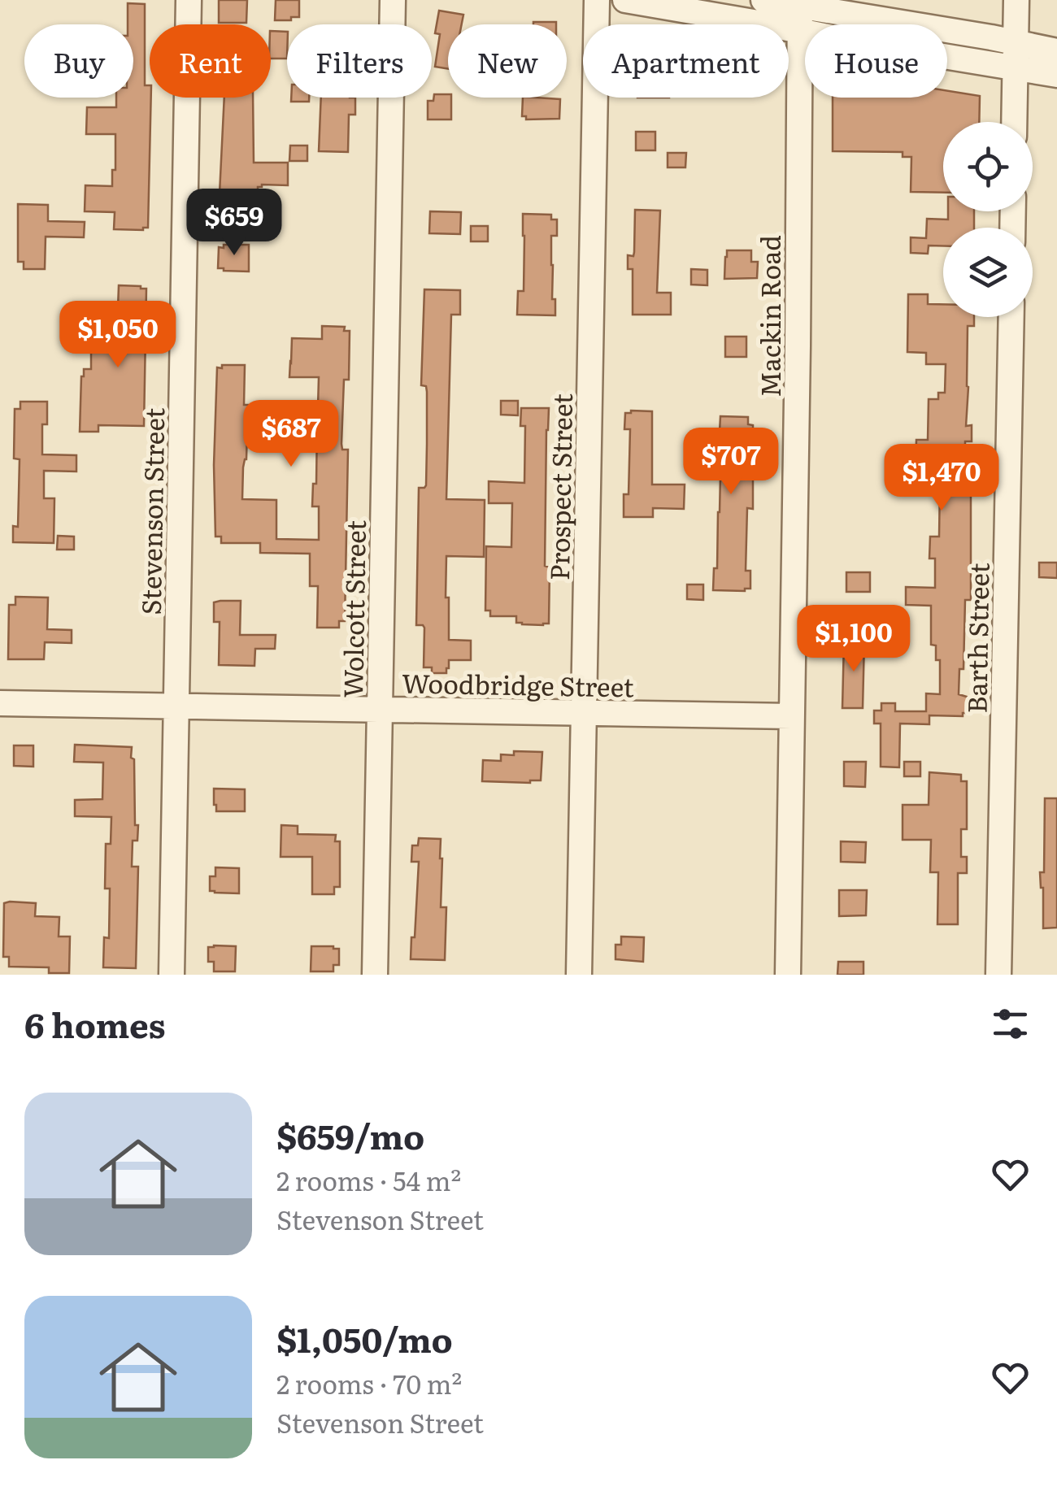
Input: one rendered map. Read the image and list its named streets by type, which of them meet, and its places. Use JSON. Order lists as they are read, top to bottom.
{
  "streets": {
    "street": [
      "Mackin Road",
      "Prospect Street",
      "Stevenson Street",
      "Wolcott Street",
      "Barth Street",
      "Woodbridge Street"
    ]
  },
  "crossings": [
    ["Mackin Road", "Woodbridge Street"],
    ["Prospect Street", "Woodbridge Street"],
    ["Stevenson Street", "Woodbridge Street"],
    ["Wolcott Street", "Woodbridge Street"]
  ],
  "page": {
    "chip": [
      "Buy",
      "Rent",
      "Filters",
      "New",
      "Apartment",
      "House"
    ],
    "price": [
      "$659",
      "$1,050",
      "$687",
      "$707",
      "$1,470",
      "$1,100"
    ],
    "heading": "6 homes",
    "list": [
      {
        "name": "$659/mo",
        "note": "2 rooms · 54 m² · Stevenson Street"
      },
      {
        "name": "$1,050/mo",
        "note": "2 rooms · 70 m² · Stevenson Street"
      }
    ]
  }
}
